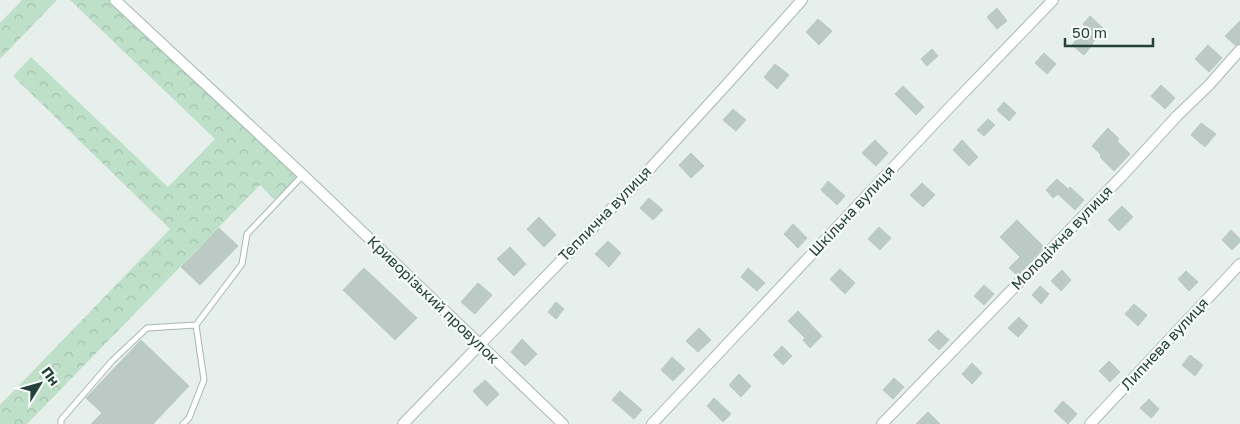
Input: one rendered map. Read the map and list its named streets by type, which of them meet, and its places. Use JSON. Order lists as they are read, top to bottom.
{
  "streets": {
    "street": [
      "Шкільна вулиця",
      "Теплична вулиця",
      "Молодіжна вулиця",
      "Криворізький провулок",
      "Липнева вулиця"
    ]
  },
  "crossings": [
    ["Теплична вулиця", "Криворізький провулок"]
  ],
  "scale_bar": "50 m",
  "north": "top right"
}
